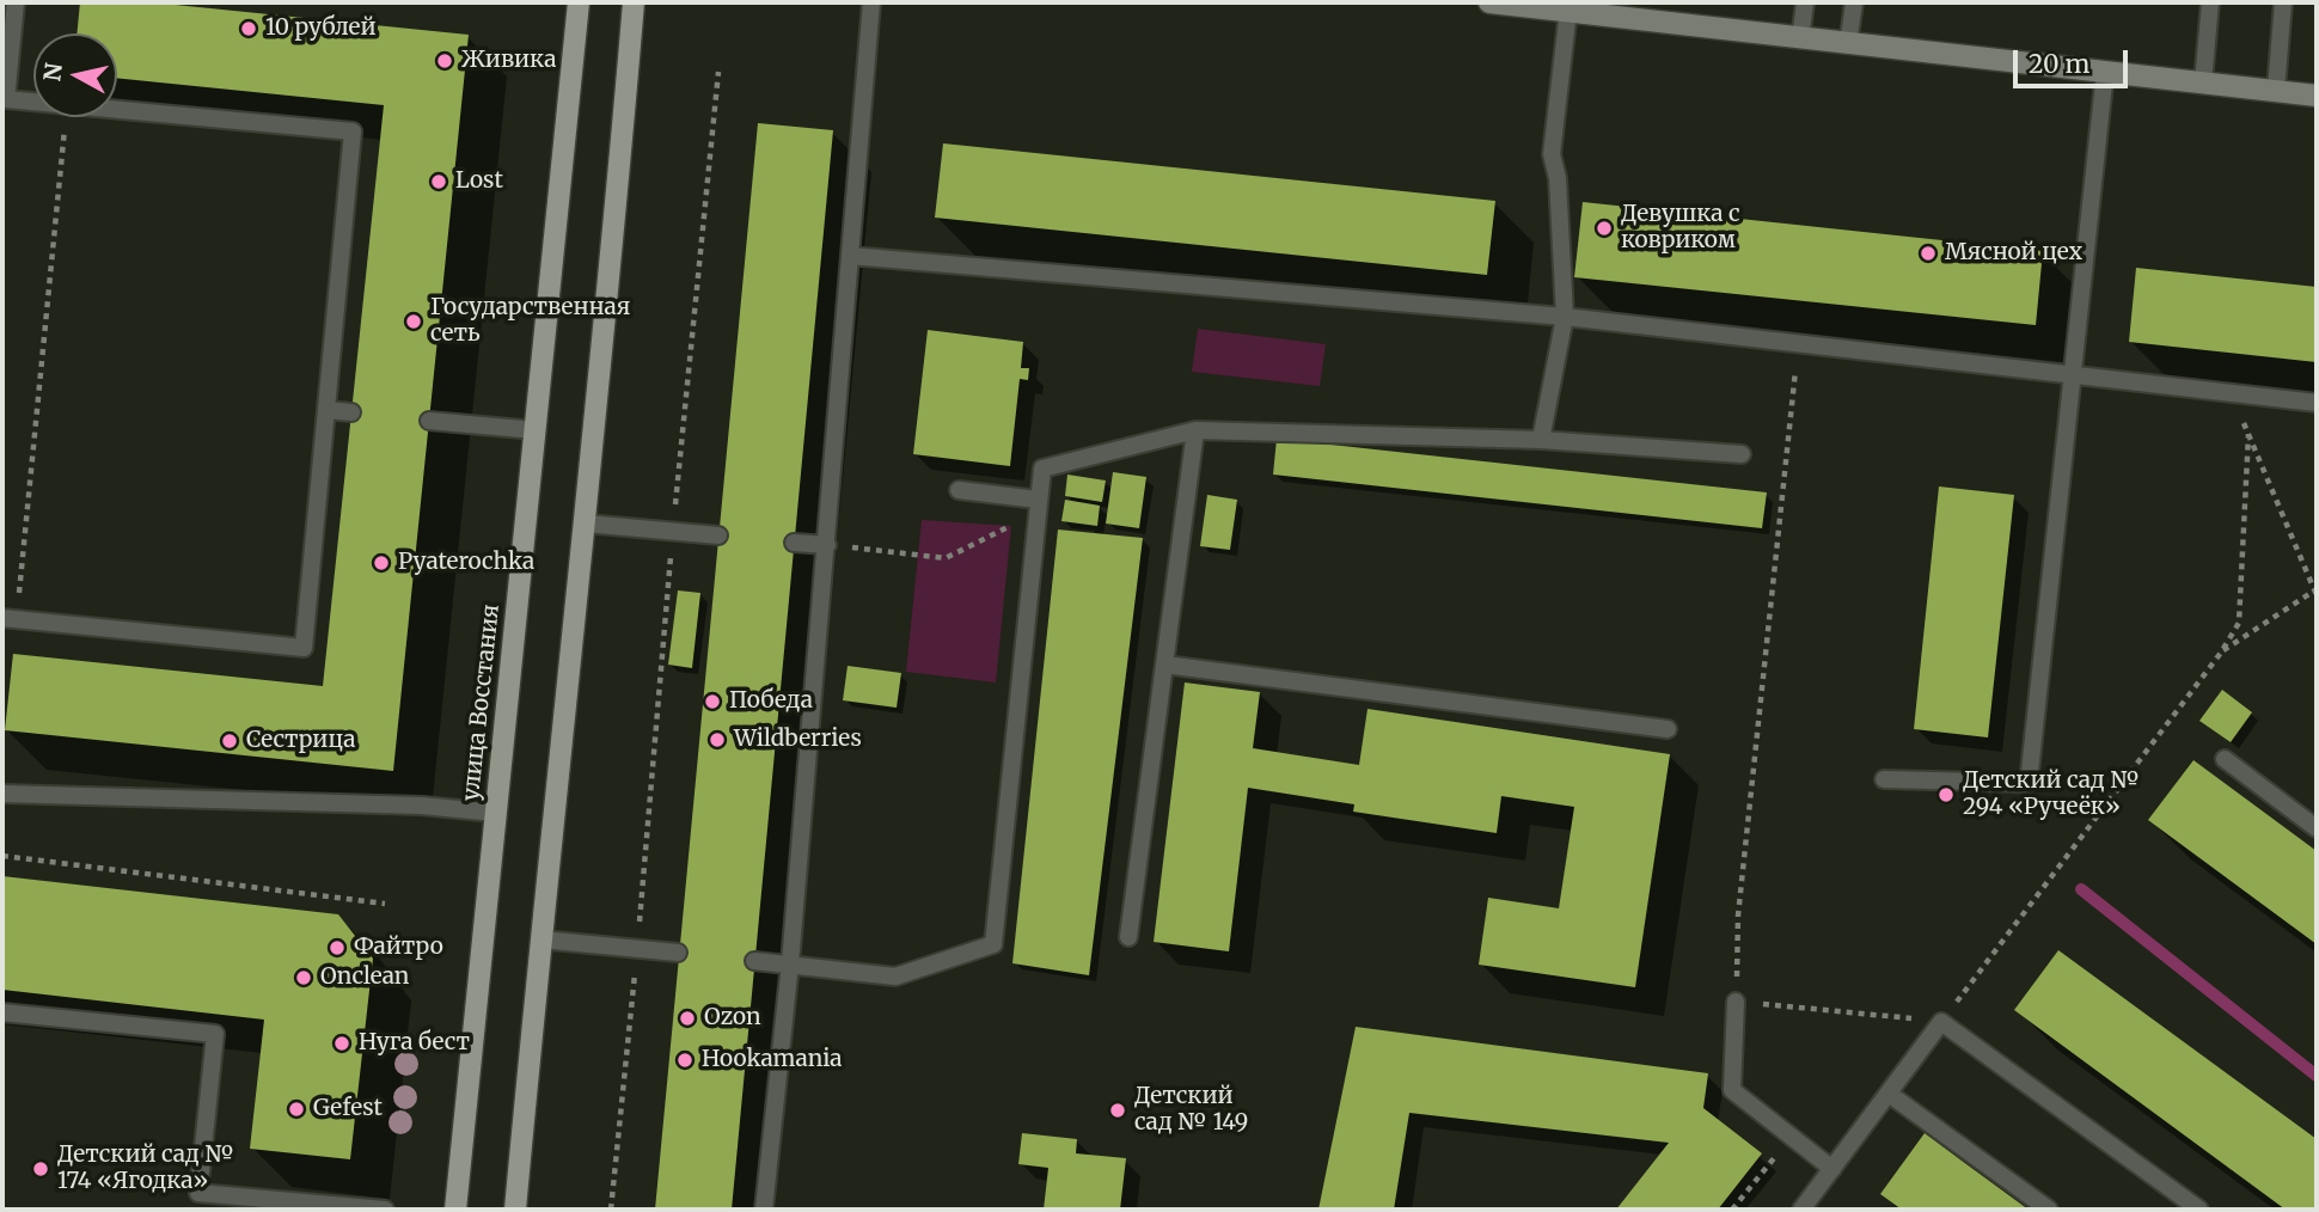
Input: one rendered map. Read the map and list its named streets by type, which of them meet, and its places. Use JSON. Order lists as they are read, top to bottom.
{
  "streets": {
    "main road": ["улица Восстания"]
  },
  "places": [
    "10 рублей",
    "Живика",
    "Lost",
    "Девушка с ковриком",
    "Мясной цех",
    "Государственная сеть",
    "Pyaterochka",
    "Победа",
    "Wildberries",
    "Сестрица",
    "Детский сад № 294 «Ручеёк»",
    "Файтро",
    "Onclean",
    "Ozon",
    "Нуга бест",
    "Hookamania",
    "Gefest",
    "Детский сад № 149",
    "Детский сад № 174 «Ягодка»"
  ],
  "scale_bar": "20 m",
  "north": "left"
}
